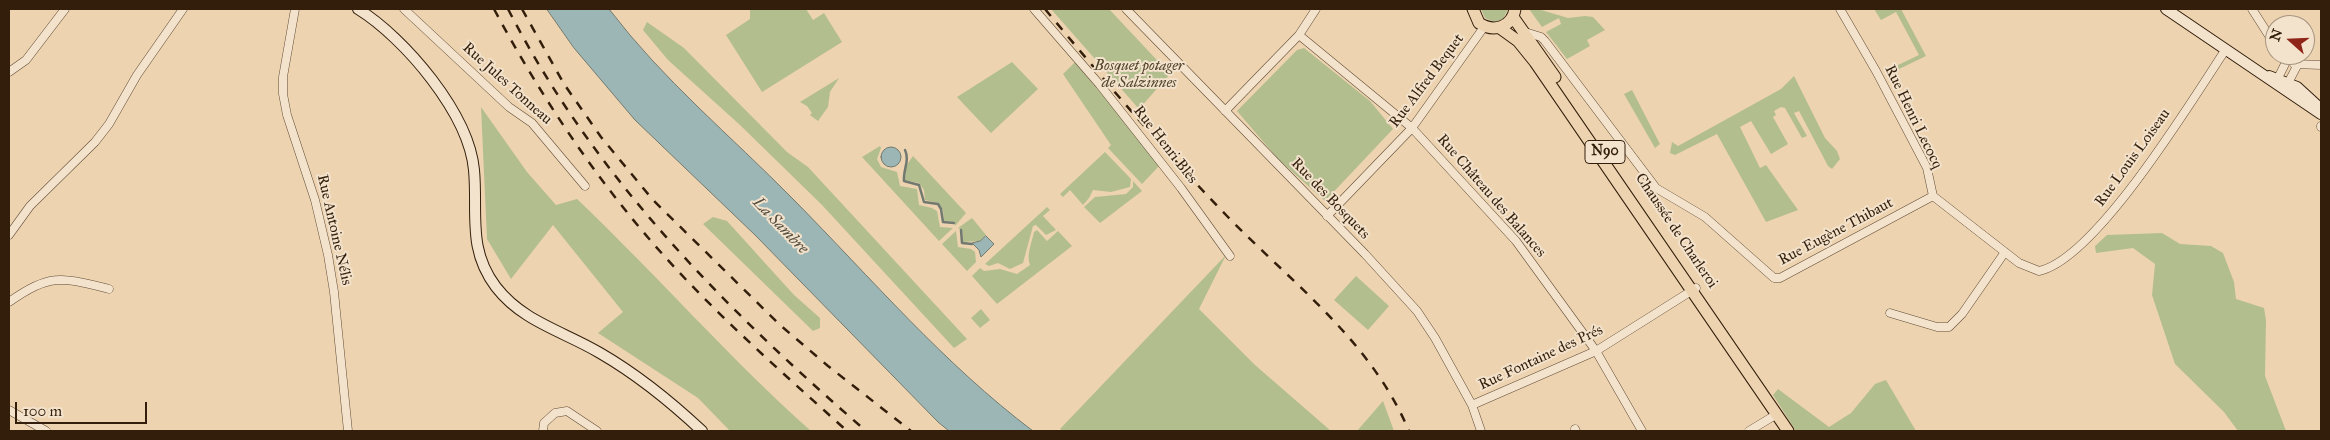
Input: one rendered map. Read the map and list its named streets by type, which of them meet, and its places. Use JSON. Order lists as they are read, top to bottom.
{
  "streets": {
    "main road": ["N90", "Chaussée de Charleroi"],
    "street": [
      "Rue Alfred Bequet",
      "Rue Jules Tonneau",
      "Rue Henri Lecocq",
      "Rue Henri Blès",
      "Rue Louis Loiseau",
      "Rue Château des Balances",
      "Rue des Bosquets",
      "Rue Antoine Nélis",
      "Rue Eugène Thibaut",
      "Rue Fontaine des Prés"
    ]
  },
  "crossings": [
    ["Rue Alfred Bequet", "Rue Château des Balances"],
    ["Rue Alfred Bequet", "Rue des Bosquets"],
    ["Rue Henri Lecocq", "Rue Eugène Thibaut"],
    ["N90", "Chaussée de Charleroi"],
    ["Rue Château des Balances", "Rue Fontaine des Prés"],
    ["Rue des Bosquets", "Rue Fontaine des Prés"],
    ["Chaussée de Charleroi", "Rue Eugène Thibaut"],
    ["Chaussée de Charleroi", "Rue Fontaine des Prés"]
  ],
  "water": ["La Sambre"],
  "parks": ["Bosquet potager de Salzinnes"],
  "scale_bar": "100 m",
  "north": "left"
}
